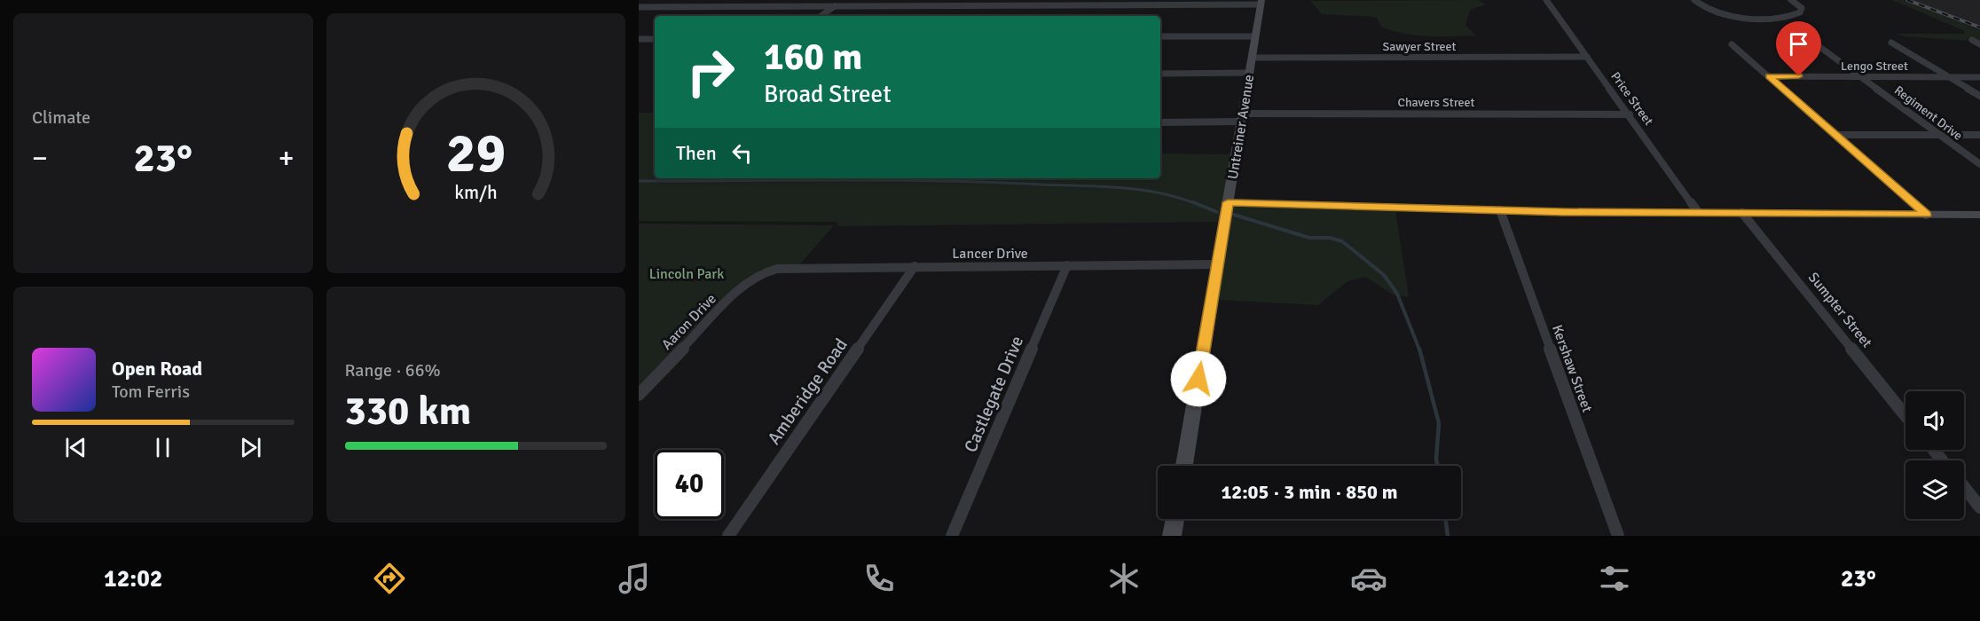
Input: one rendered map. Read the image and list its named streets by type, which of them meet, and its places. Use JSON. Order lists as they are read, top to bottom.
{
  "streets": {
    "street": [
      "Sawyer Street",
      "Lengo Street",
      "Price Street",
      "Chavers Street",
      "Regiment Drive",
      "Untreiner Avenue",
      "Lancer Drive",
      "Sumpter Street",
      "Aaron Drive",
      "Kershaw Street",
      "Amberidge Road",
      "Castlegate Drive"
    ]
  },
  "crossings": [
    ["Sawyer Street", "Price Street"],
    ["Sawyer Street", "Untreiner Avenue"],
    ["Lengo Street", "Regiment Drive"],
    ["Price Street", "Chavers Street"],
    ["Chavers Street", "Untreiner Avenue"],
    ["Untreiner Avenue", "Lancer Drive"],
    ["Lancer Drive", "Aaron Drive"],
    ["Lancer Drive", "Amberidge Road"],
    ["Lancer Drive", "Castlegate Drive"]
  ],
  "parks": ["Lincoln Park"],
  "page": {
    "tile": [
      "Climate",
      ["Range · 66%", "330 km"]
    ],
    "turn": ["160 m", "Broad Street"],
    "then": "Then",
    "heat": ["−", "23°", "+"],
    "song": ["Open Road", "Tom Ferris"],
    "limit": "40",
    "trip": "12:05 · 3 min · 850 m",
    "tabs": ["12:02", "23°"],
    "gauge": ["29", "km/h"]
  }
}
